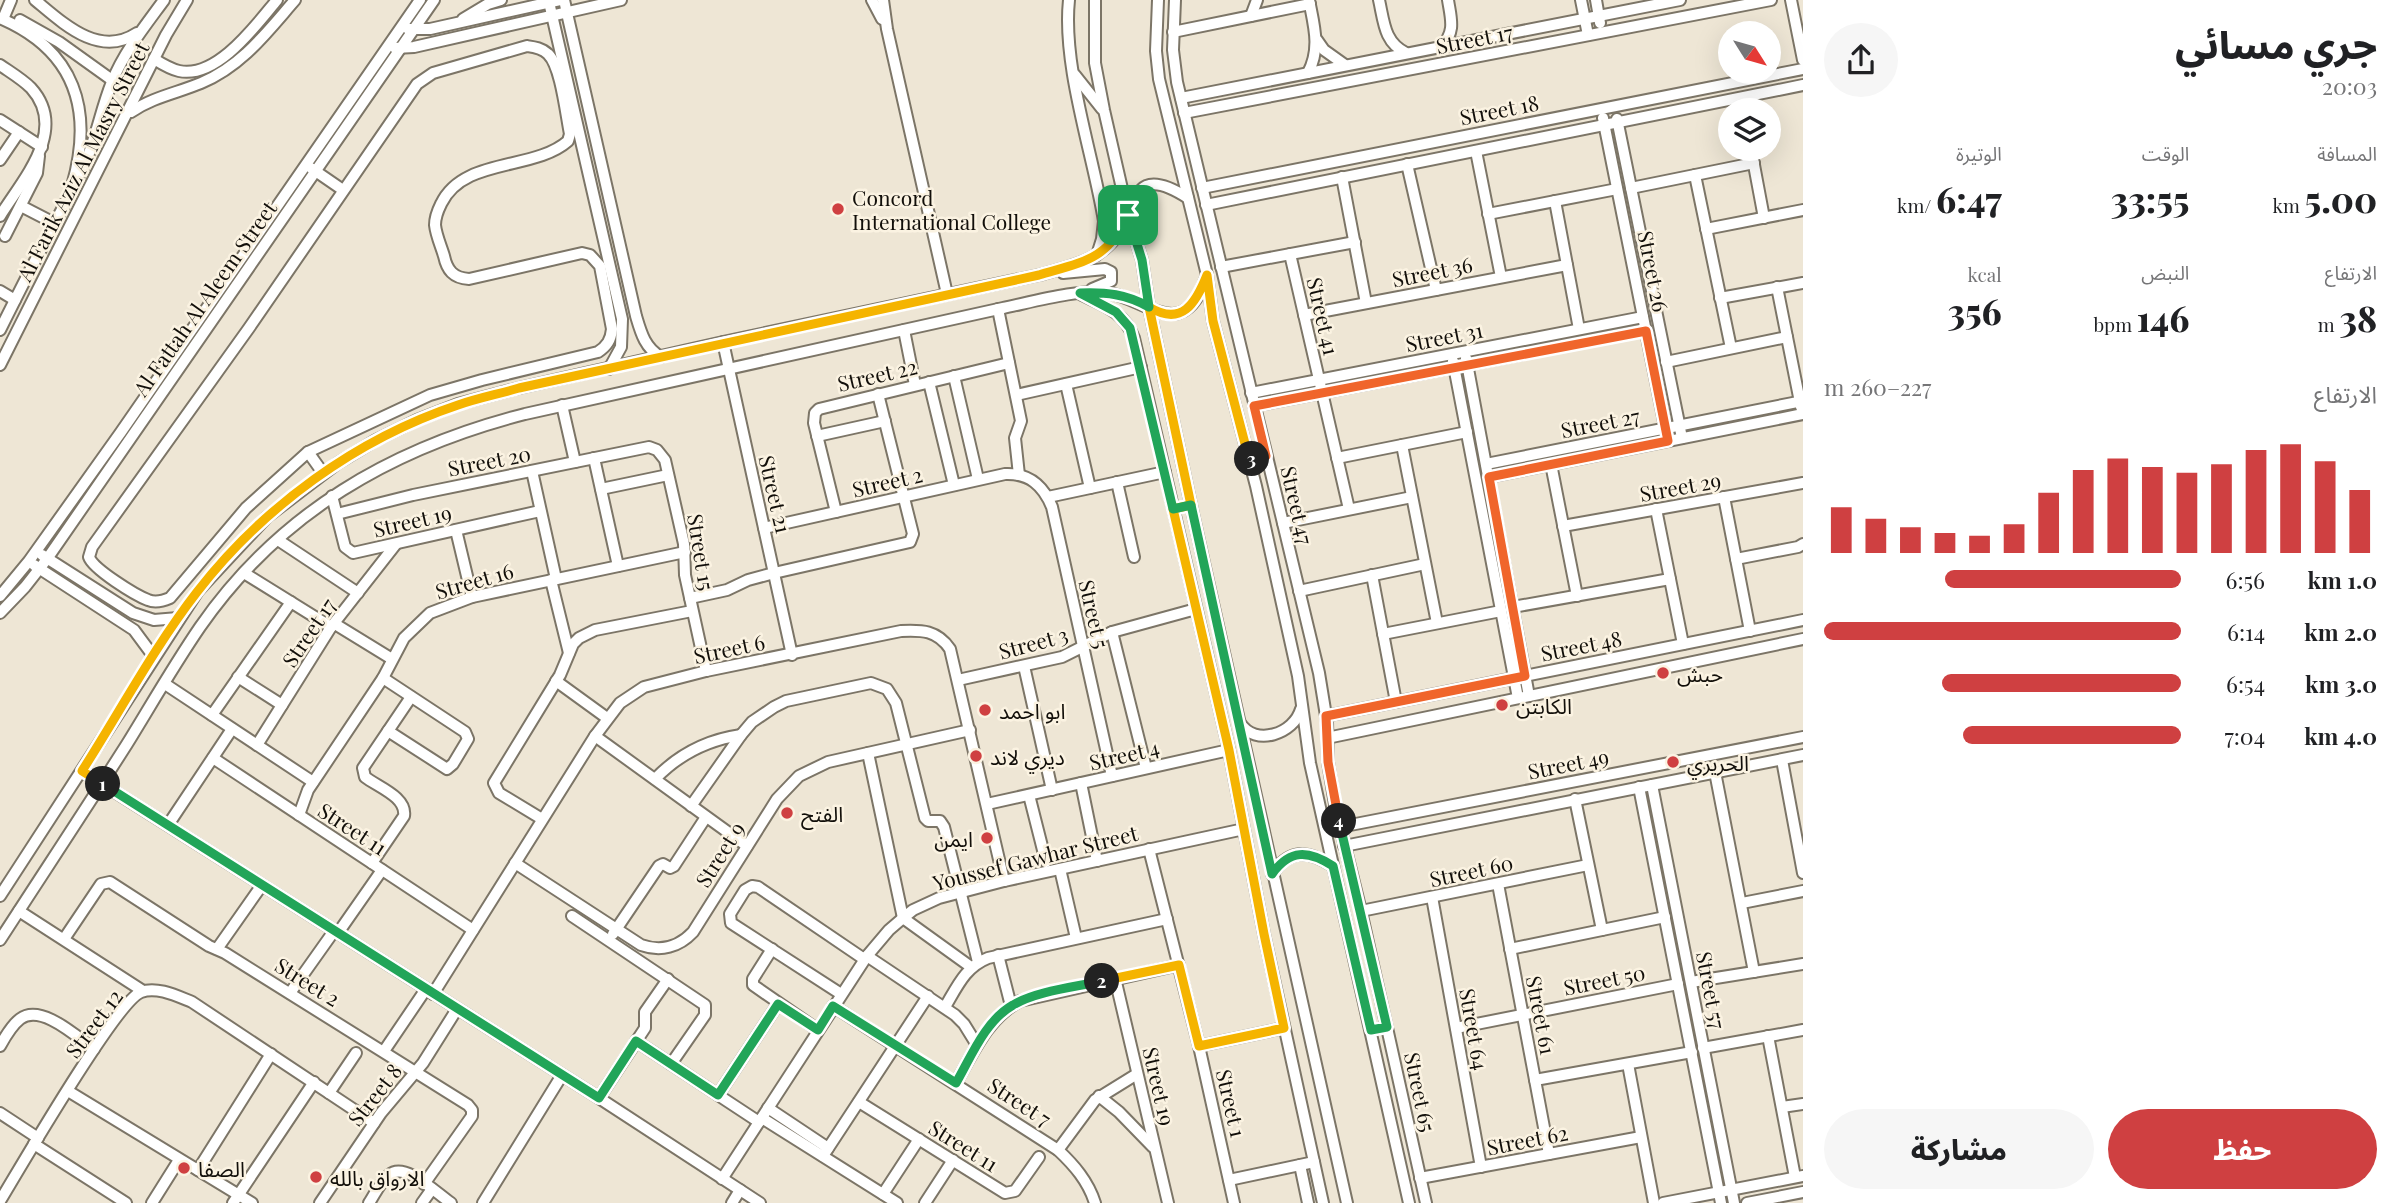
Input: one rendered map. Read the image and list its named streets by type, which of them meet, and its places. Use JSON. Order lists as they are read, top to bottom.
{
  "streets": {
    "street": [
      "Street 17",
      "Street 18",
      "Al Farik Aziz Al Masry Street",
      "Street 36",
      "Street 26",
      "Al Fattah Al Aleem Street",
      "Street 41",
      "Street 31",
      "Street 22",
      "Street 27",
      "Street 20",
      "Street 2",
      "Street 29",
      "Street 21",
      "Street 47",
      "Street 19",
      "Street 15",
      "Street 16",
      "Street 5",
      "Street 3",
      "Street 48",
      "Street 6",
      "Street 4",
      "Street 49",
      "Street 11",
      "Street 9",
      "Youssef Gawhar Street",
      "Street 60",
      "Street 50",
      "Street 57",
      "Street 61",
      "Street 12",
      "Street 64",
      "Street 65",
      "Street 8",
      "Street 7",
      "Street 1",
      "Street 62"
    ]
  },
  "crossings": [
    ["Street 17", "Street 47"],
    ["Street 17", "Street 19"],
    ["Street 18", "Street 26"],
    ["Street 18", "Street 47"],
    ["Street 36", "Street 41"],
    ["Street 26", "Street 31"],
    ["Street 26", "Street 27"],
    ["Street 41", "Street 31"],
    ["Street 31", "Street 47"],
    ["Street 20", "Street 19"],
    ["Street 20", "Street 15"],
    ["Street 2", "Street 21"],
    ["Street 2", "Street 6"],
    ["Street 2", "Street 8"],
    ["Street 21", "Street 6"],
    ["Street 47", "Street 48"],
    ["Street 47", "Street 49"],
    ["Street 47", "Street 65"],
    ["Street 15", "Street 16"],
    ["Street 15", "Street 6"],
    ["Street 16", "Street 11"],
    ["Street 5", "Street 3"],
    ["Street 5", "Street 4"],
    ["Street 3", "Street 6"],
    ["Street 6", "Street 4"],
    ["Street 6", "Street 11"],
    ["Street 6", "Street 9"],
    ["Street 6", "Youssef Gawhar Street"],
    ["Street 49", "Street 57"],
    ["Street 49", "Street 65"],
    ["Youssef Gawhar Street", "Street 7"],
    ["Youssef Gawhar Street", "Street 1"],
    ["Street 60", "Street 61"],
    ["Street 60", "Street 64"],
    ["Street 60", "Street 65"],
    ["Street 50", "Street 57"],
    ["Street 50", "Street 61"],
    ["Street 50", "Street 64"],
    ["Street 61", "Street 62"],
    ["Street 12", "Street 8"],
    ["Street 64", "Street 62"],
    ["Street 65", "Street 62"]
  ],
  "places": [
    "Concord International College",
    "حبش",
    "الكابتن",
    "ابو احمد",
    "ديري لاند",
    "الحريري",
    "الفتح",
    "ايمن",
    "الصفا",
    "الارواق بالله"
  ],
  "north": "bottom right",
  "page": {
    "heading": ["جري مسائي", "20:03"],
    "stats": [
      ["المسافة", "5.00 km"],
      ["الوقت", "33:55"],
      ["الوتيرة", "6:47 /km"],
      ["الارتفاع", "38 m"],
      ["النبض", "146 bpm"],
      ["kcal", "356"]
    ],
    "chart": ["الارتفاع", "227–260 m"],
    "pins": [
      "3",
      "1",
      "4",
      "2"
    ],
    "list": [
      {
        "name": "1.0 km",
        "note": "6:56"
      },
      {
        "name": "2.0 km",
        "note": "6:14"
      },
      {
        "name": "3.0 km",
        "note": "6:54"
      },
      {
        "name": "4.0 km",
        "note": "7:04"
      }
    ],
    "buttons": ["حفظ", "مشاركة"]
  }
}
